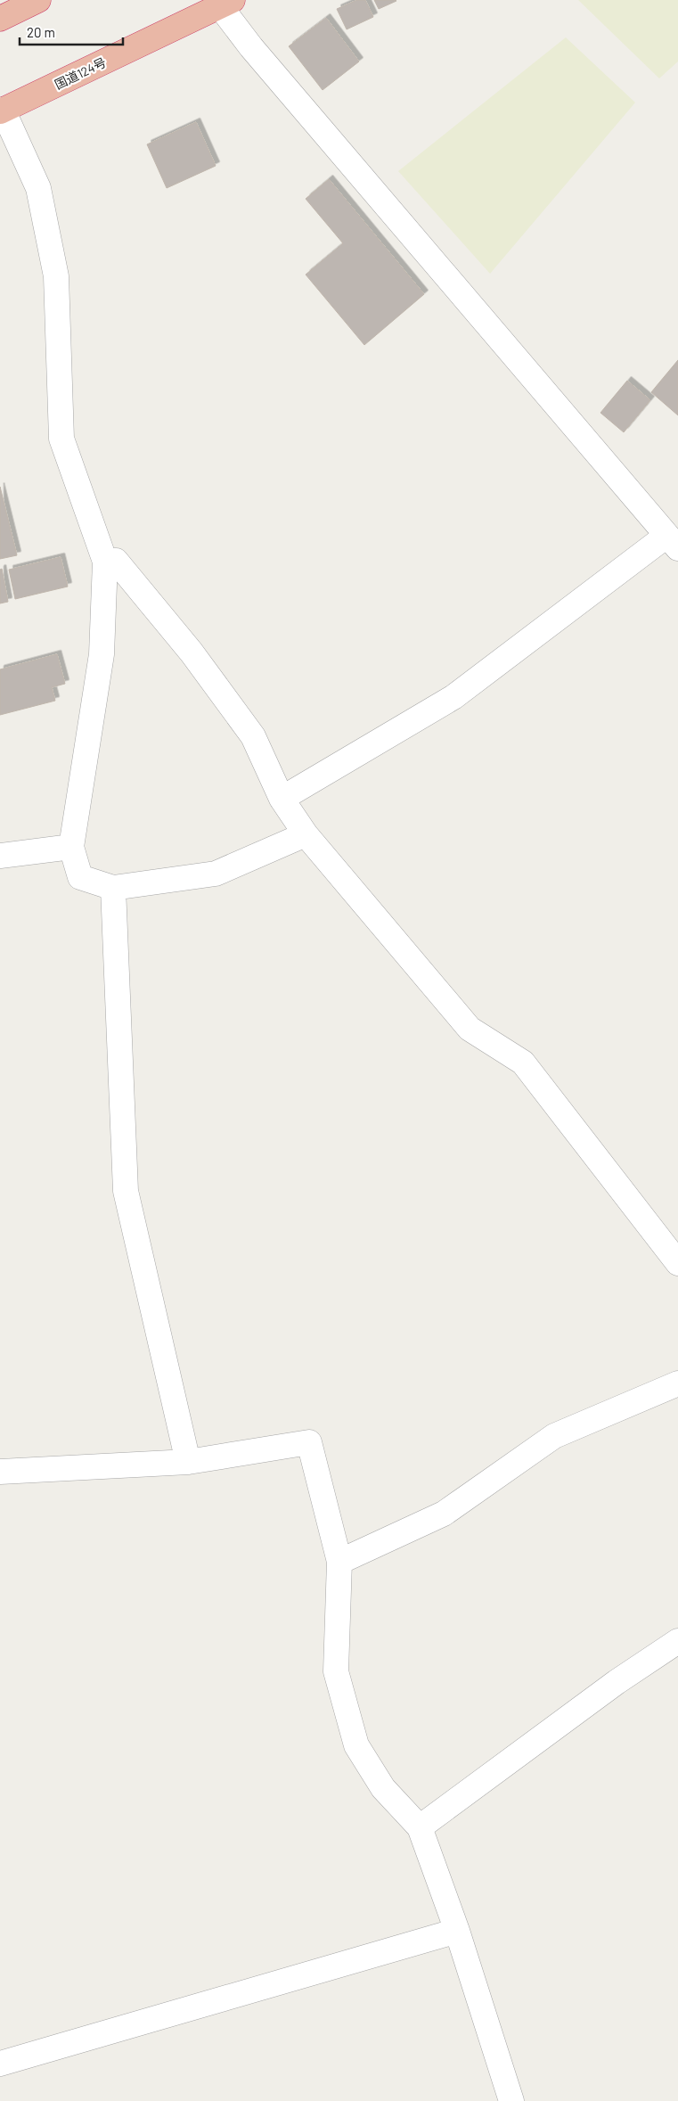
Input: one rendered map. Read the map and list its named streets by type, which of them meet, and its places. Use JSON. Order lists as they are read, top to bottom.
{
  "streets": {
    "highway": ["国道124号"]
  },
  "scale_bar": "20 m"
}
